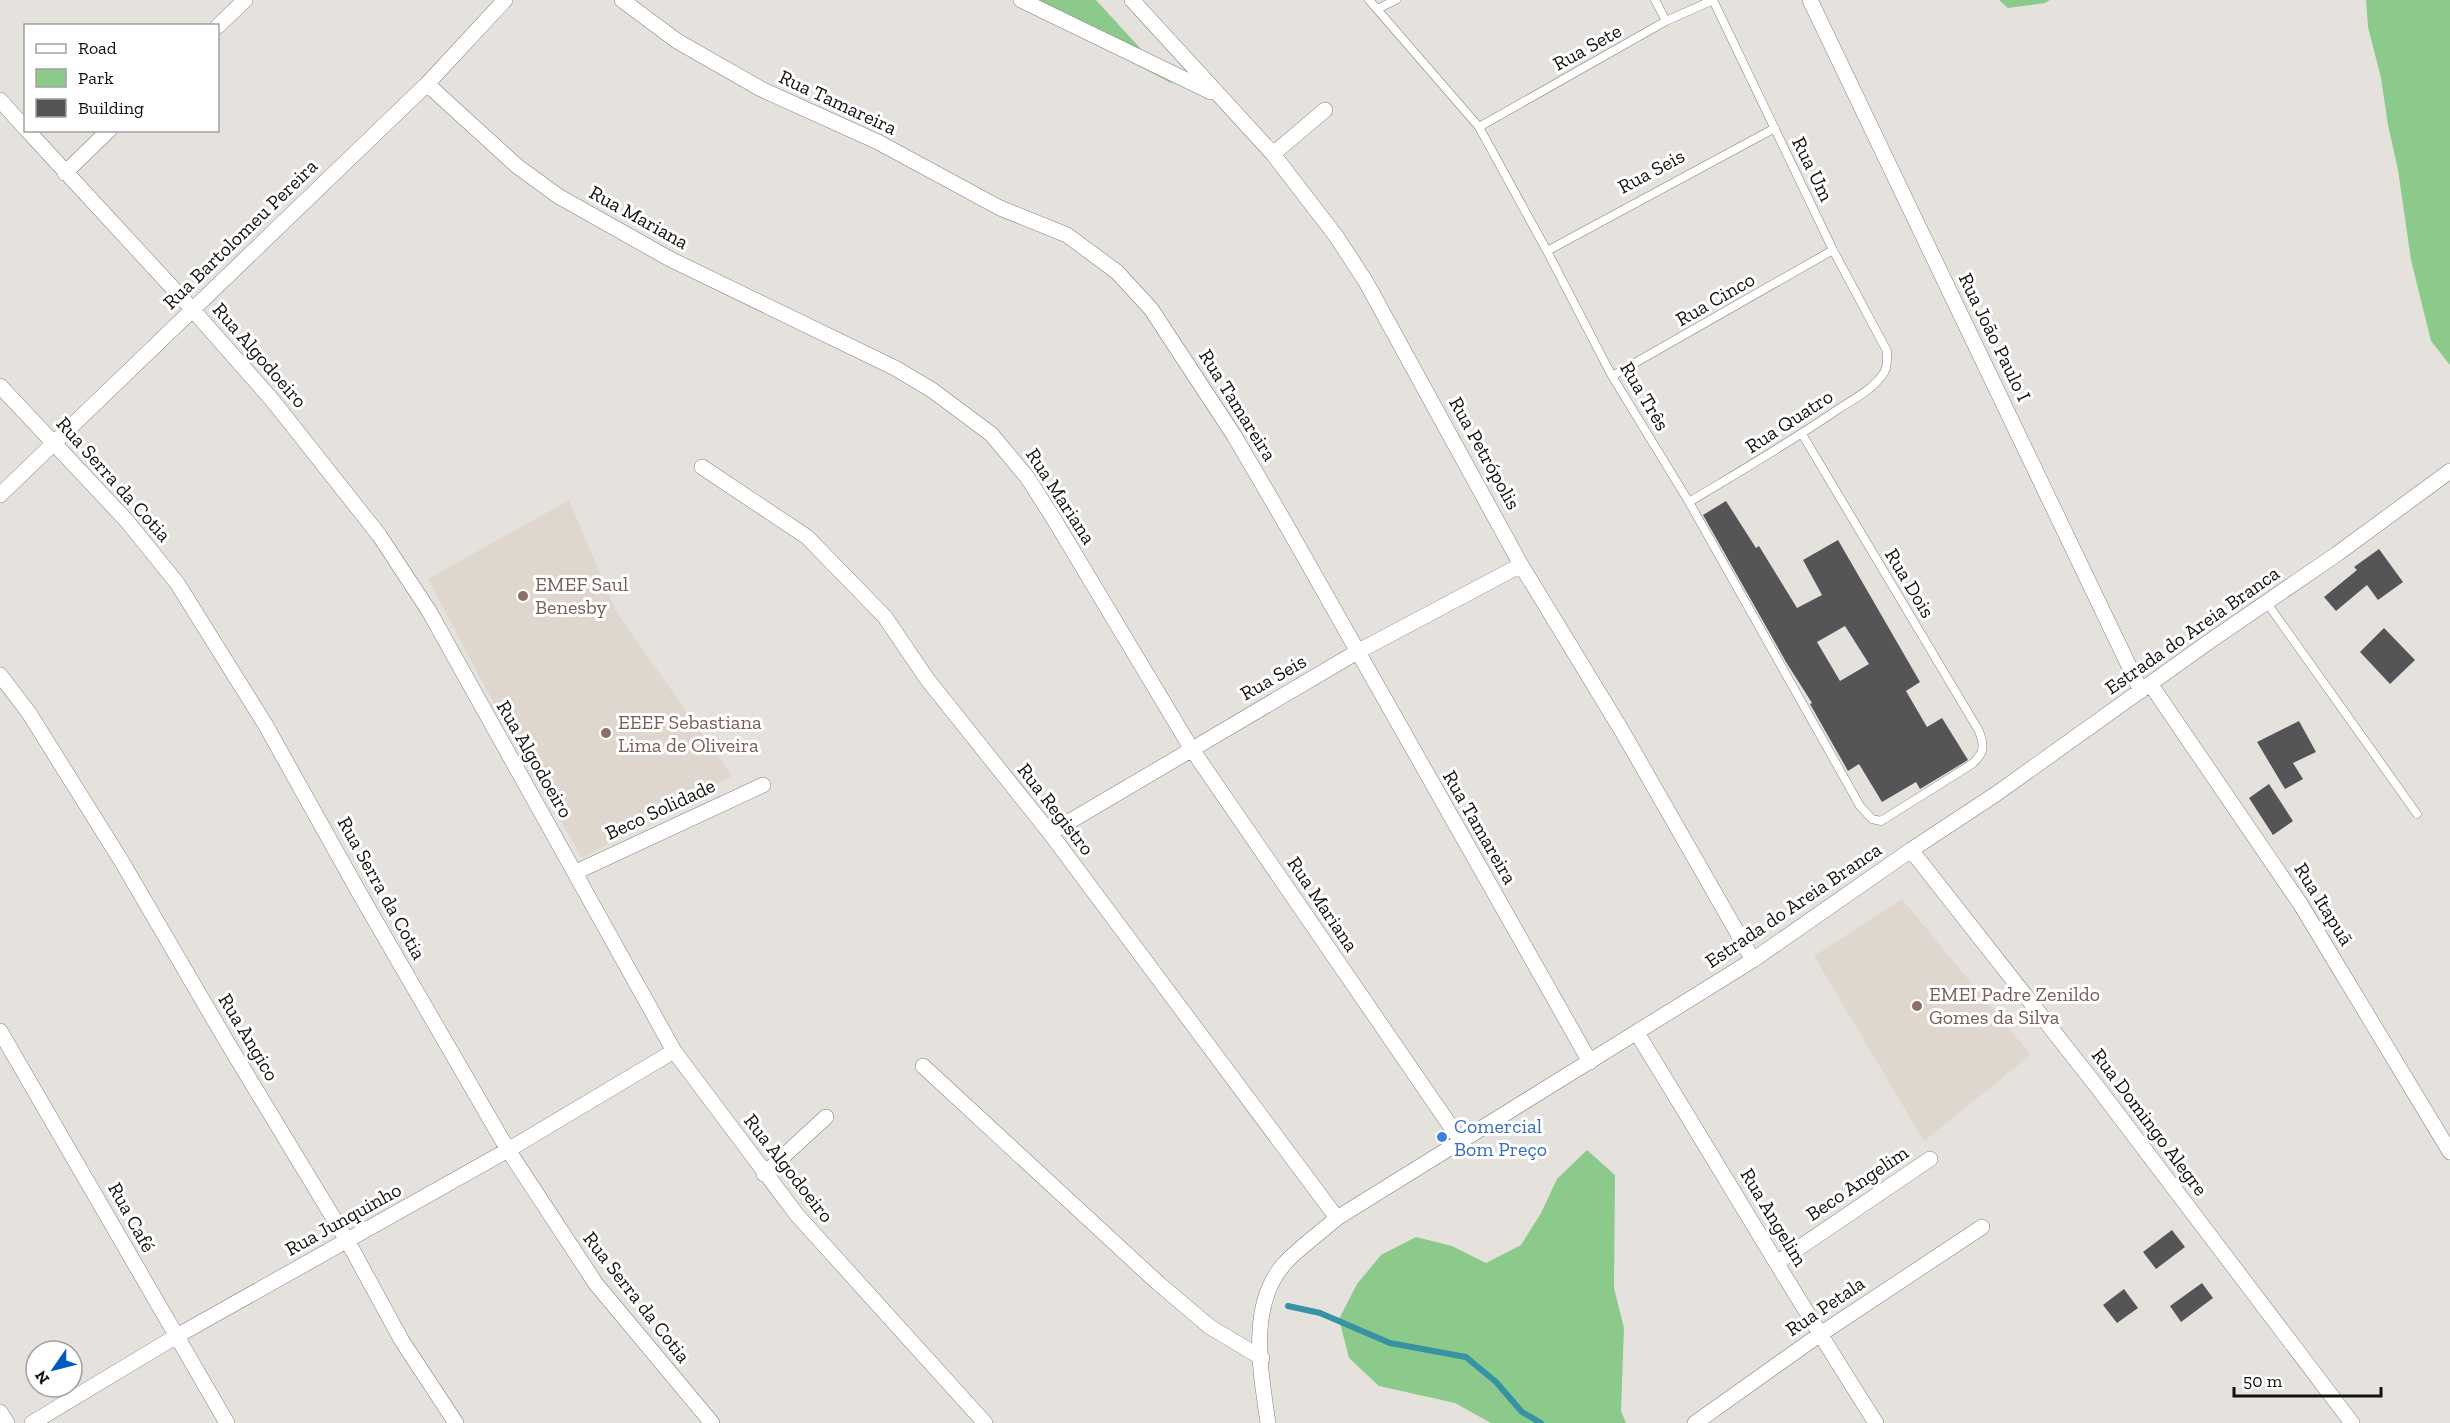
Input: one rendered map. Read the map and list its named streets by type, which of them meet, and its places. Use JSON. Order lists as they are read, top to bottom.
{
  "streets": {
    "street": [
      "Rua Tamareira",
      "Rua Seis",
      "Rua Mariana",
      "Rua Bartolomeu Pereira",
      "Rua João Paulo I",
      "Rua Algodoeiro",
      "Rua Petrópolis",
      "Rua Serra da Cotia",
      "Estrada do Areia Branca",
      "Beco Solidade",
      "Rua Registro",
      "Rua Itapuã",
      "Rua Angico",
      "Rua Domingo Alegre",
      "Beco Angelim",
      "Rua Café",
      "Rua Angelim",
      "Rua Junquinho",
      "Rua Petala"
    ],
    "lane": [
      "Rua Sete",
      "Rua Um",
      "Rua Cinco",
      "Rua Três",
      "Rua Quatro",
      "Rua Dois"
    ]
  },
  "crossings": [
    ["Rua Sete", "Rua Um"],
    ["Rua Sete", "Rua Três"],
    ["Rua Tamareira", "Rua Seis"],
    ["Rua Tamareira", "Estrada do Areia Branca"],
    ["Rua Um", "Rua Seis"],
    ["Rua Um", "Rua Cinco"],
    ["Rua Um", "Rua Quatro"],
    ["Rua Seis", "Rua Mariana"],
    ["Rua Seis", "Rua Três"],
    ["Rua Seis", "Rua Petrópolis"],
    ["Rua Seis", "Rua Registro"],
    ["Rua Mariana", "Rua Bartolomeu Pereira"],
    ["Rua Mariana", "Estrada do Areia Branca"],
    ["Rua Bartolomeu Pereira", "Rua Algodoeiro"],
    ["Rua Bartolomeu Pereira", "Rua Serra da Cotia"],
    ["Rua Cinco", "Rua Três"],
    ["Rua João Paulo I", "Estrada do Areia Branca"],
    ["Rua João Paulo I", "Rua Itapuã"],
    ["Rua Algodoeiro", "Beco Solidade"],
    ["Rua Algodoeiro", "Rua Junquinho"],
    ["Rua Três", "Rua Quatro"],
    ["Rua Três", "Rua Dois"],
    ["Rua Quatro", "Rua Dois"],
    ["Rua Petrópolis", "Estrada do Areia Branca"],
    ["Rua Serra da Cotia", "Rua Junquinho"],
    ["Estrada do Areia Branca", "Rua Registro"],
    ["Estrada do Areia Branca", "Rua Itapuã"],
    ["Estrada do Areia Branca", "Rua Domingo Alegre"],
    ["Estrada do Areia Branca", "Rua Angelim"],
    ["Rua Angico", "Rua Junquinho"],
    ["Beco Angelim", "Rua Angelim"],
    ["Rua Café", "Rua Junquinho"],
    ["Rua Angelim", "Rua Petala"]
  ],
  "places": [
    "EMEF Saul Benesby",
    "EEEF Sebastiana Lima de Oliveira",
    "EMEI Padre Zenildo Gomes da Silva",
    "Comercial Bom Preço"
  ],
  "legend": ["Road", "Park", "Building"],
  "scale_bar": "50 m",
  "north": "bottom left"
}
